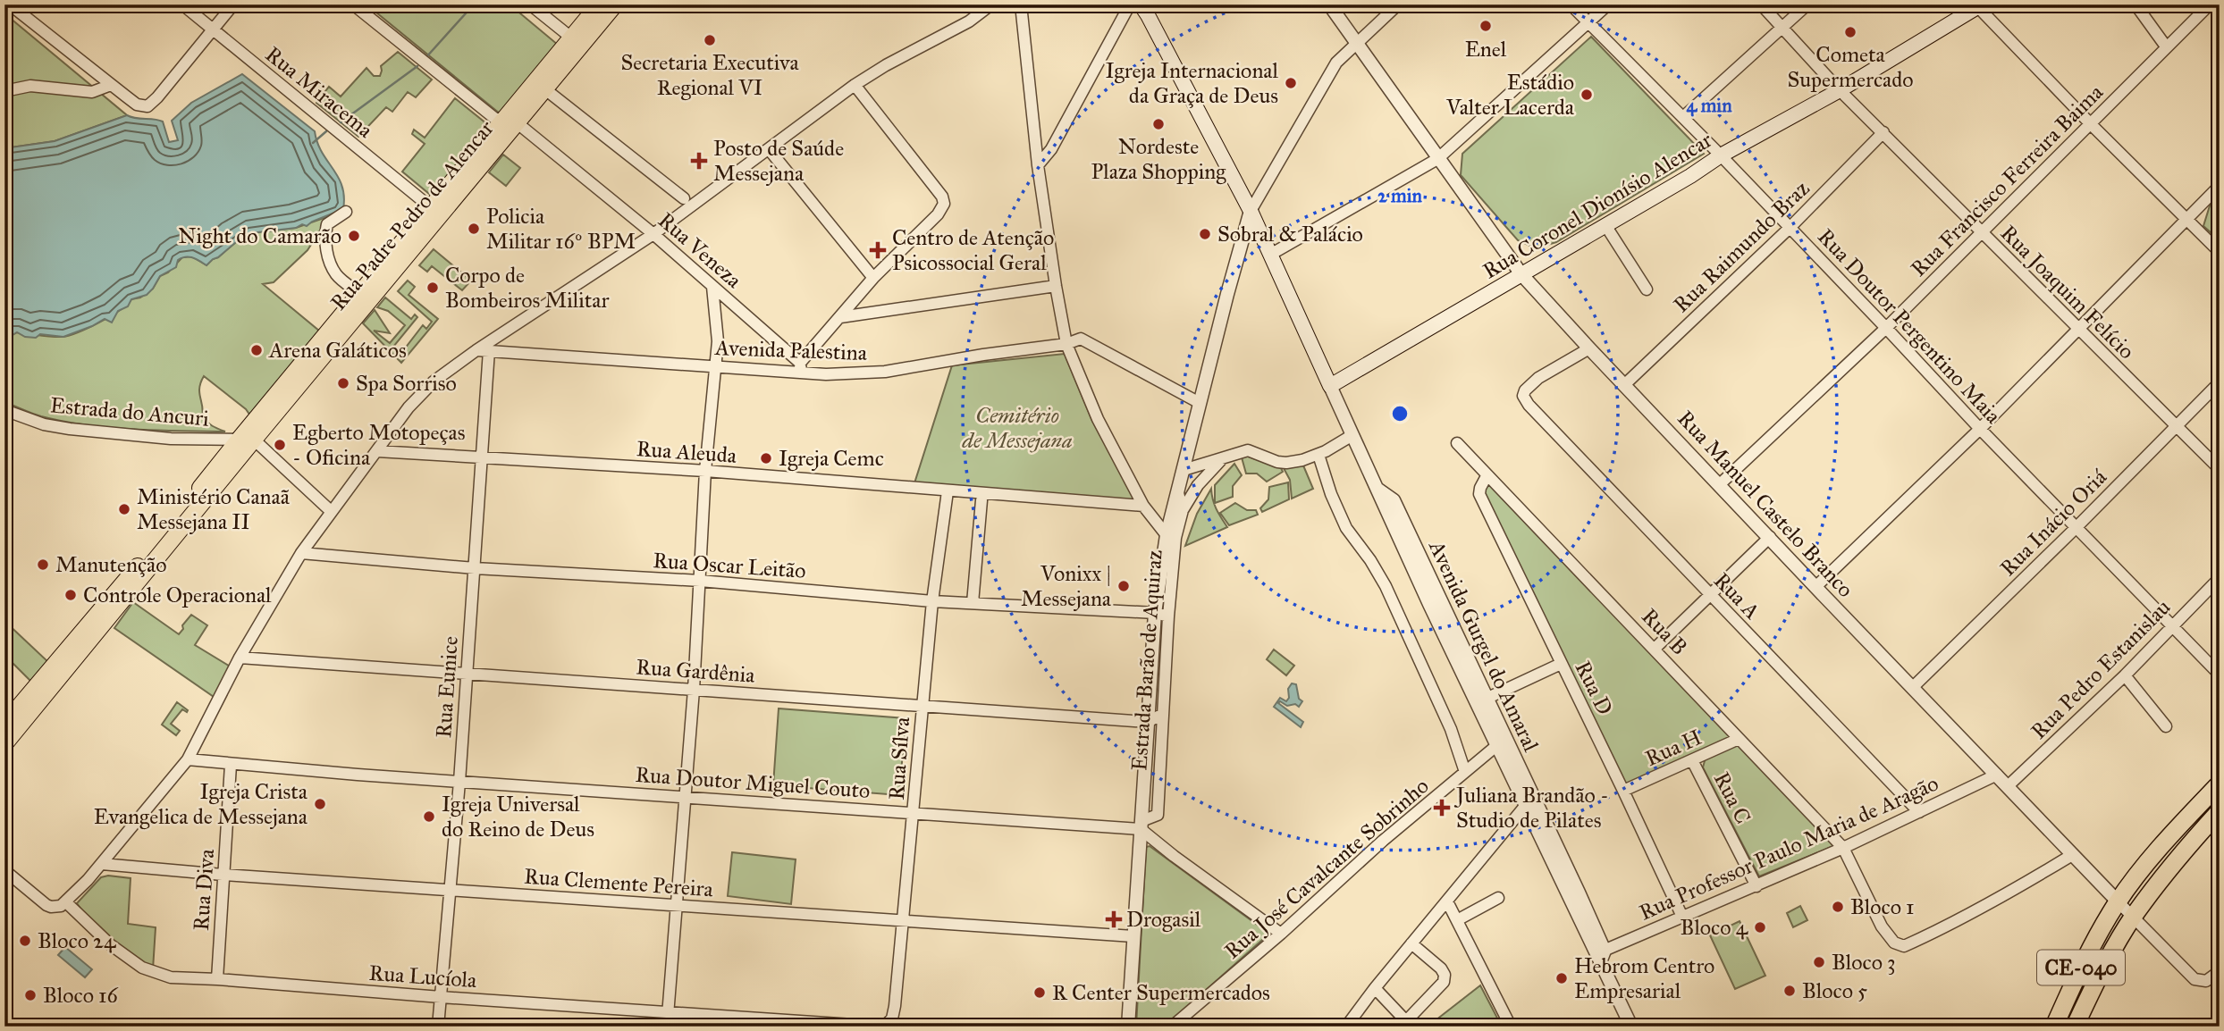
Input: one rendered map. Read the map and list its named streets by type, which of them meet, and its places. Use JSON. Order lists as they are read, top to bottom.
{
  "streets": {
    "highway": ["CE-040"],
    "main road": ["Rua Coronel Dionísio Alencar", "Rua Padre Pedro de Alencar", "Avenida Gurgel do Amaral"],
    "street": [
      "Rua Miracema",
      "Rua Francisco Ferreira Baima",
      "Rua Raimundo Braz",
      "Rua Veneza",
      "Rua Joaquim Felício",
      "Rua Doutor Pergentino Maia",
      "Avenida Palestina",
      "Estrada do Ancuri",
      "Rua Aleuda",
      "Rua Manuel Castelo Branco",
      "Rua Inácio Oriá",
      "Rua Oscar Leitão",
      "Rua A",
      "Rua B",
      "Estrada Barão de Aquiraz",
      "Rua Pedro Estanislau",
      "Rua Gardênia",
      "Rua Eunice",
      "Rua D",
      "Rua H",
      "Rua Sílva",
      "Rua Doutor Miguel Couto",
      "Rua C",
      "Rua Professor Paulo Maria de Aragão",
      "Rua José Cavalcante Sobrinho",
      "Rua Clemente Pereira",
      "Rua Diva",
      "Rua Lucíola"
    ]
  },
  "crossings": [
    ["Rua Miracema", "Rua Padre Pedro de Alencar"],
    ["Rua Francisco Ferreira Baima", "Rua Joaquim Felício"],
    ["Rua Francisco Ferreira Baima", "Rua Doutor Pergentino Maia"],
    ["Rua Francisco Ferreira Baima", "Rua Manuel Castelo Branco"],
    ["Rua Coronel Dionísio Alencar", "Rua Joaquim Felício"],
    ["Rua Coronel Dionísio Alencar", "Rua Doutor Pergentino Maia"],
    ["Rua Coronel Dionísio Alencar", "Rua Manuel Castelo Branco"],
    ["Rua Coronel Dionísio Alencar", "Avenida Gurgel do Amaral"],
    ["Rua Padre Pedro de Alencar", "Rua Veneza"],
    ["Rua Padre Pedro de Alencar", "Estrada do Ancuri"],
    ["Rua Raimundo Braz", "Rua Joaquim Felício"],
    ["Rua Raimundo Braz", "Rua Doutor Pergentino Maia"],
    ["Rua Raimundo Braz", "Rua Manuel Castelo Branco"],
    ["Rua Veneza", "Avenida Palestina"],
    ["Rua Joaquim Felício", "Rua Inácio Oriá"],
    ["Rua Doutor Pergentino Maia", "Rua Inácio Oriá"],
    ["Rua Doutor Pergentino Maia", "Rua Pedro Estanislau"],
    ["Avenida Palestina", "Estrada Barão de Aquiraz"],
    ["Avenida Palestina", "Rua Eunice"],
    ["Rua Aleuda", "Rua Eunice"],
    ["Rua Aleuda", "Rua Sílva"],
    ["Rua Manuel Castelo Branco", "Rua Inácio Oriá"],
    ["Rua Manuel Castelo Branco", "Rua A"],
    ["Rua Manuel Castelo Branco", "Rua B"],
    ["Rua Manuel Castelo Branco", "Rua Pedro Estanislau"],
    ["Rua Manuel Castelo Branco", "Rua Professor Paulo Maria de Aragão"],
    ["Rua Manuel Castelo Branco", "CE-040"],
    ["Rua Oscar Leitão", "Estrada Barão de Aquiraz"],
    ["Rua Oscar Leitão", "Rua Eunice"],
    ["Rua Oscar Leitão", "Rua Sílva"],
    ["Rua A", "Rua Professor Paulo Maria de Aragão"],
    ["Rua B", "Rua D"],
    ["Rua B", "Rua H"],
    ["Rua B", "Rua Professor Paulo Maria de Aragão"],
    ["Avenida Gurgel do Amaral", "Estrada Barão de Aquiraz"],
    ["Avenida Gurgel do Amaral", "Rua Professor Paulo Maria de Aragão"],
    ["Avenida Gurgel do Amaral", "Rua José Cavalcante Sobrinho"],
    ["Estrada Barão de Aquiraz", "Rua Gardênia"],
    ["Estrada Barão de Aquiraz", "Rua Doutor Miguel Couto"],
    ["Estrada Barão de Aquiraz", "Rua Clemente Pereira"],
    ["Rua Gardênia", "Rua Eunice"],
    ["Rua Gardênia", "Rua Sílva"],
    ["Rua Eunice", "Rua Doutor Miguel Couto"],
    ["Rua Eunice", "Rua Clemente Pereira"],
    ["Rua Eunice", "Rua Lucíola"],
    ["Rua D", "Rua H"],
    ["Rua D", "Rua Professor Paulo Maria de Aragão"],
    ["Rua H", "Rua C"],
    ["Rua Sílva", "Rua Doutor Miguel Couto"],
    ["Rua Sílva", "Rua Clemente Pereira"],
    ["Rua Sílva", "Rua Lucíola"],
    ["Rua Doutor Miguel Couto", "Rua Diva"],
    ["Rua C", "Rua Professor Paulo Maria de Aragão"],
    ["Rua Clemente Pereira", "Rua Diva"],
    ["Rua Diva", "Rua Lucíola"]
  ],
  "parks": ["Cemitério de Messejana"],
  "places": {
    "other": [
      "Enel",
      "Cometa Supermercado",
      "Secretaria Executiva Regional VI",
      "Igreja Internacional da Graça de Deus",
      "Estádio Valter Lacerda",
      "Nordeste Plaza Shopping",
      "Policia Militar 16º BPM",
      "Sobral & Palácio",
      "Night do Camarão",
      "Corpo de Bombeiros Militar",
      "Arena Galáticos",
      "Spa Sorriso",
      "Egberto Motopeças - Oficina",
      "Igreja Cemc",
      "Ministério Canaã Messejana II",
      "Manutenção",
      "Vonixx | Messejana",
      "Controle Operacional",
      "Igreja Crista Evangelica de Messejana",
      "Igreja Universal do Reino de Deus",
      "Bloco 1",
      "Bloco 4",
      "Bloco 24",
      "Bloco 3",
      "Hebrom Centro Empresarial",
      "Bloco 5",
      "R Center Supermercados",
      "Bloco 16"
    ],
    "health": [
      "Posto de Saúde Messejana",
      "Centro de Atenção Psicossocial Geral",
      "Juliana Brandão - Studio de Pilates",
      "Drogasil"
    ]
  },
  "rings": ["4 min", "2 min"]
}
